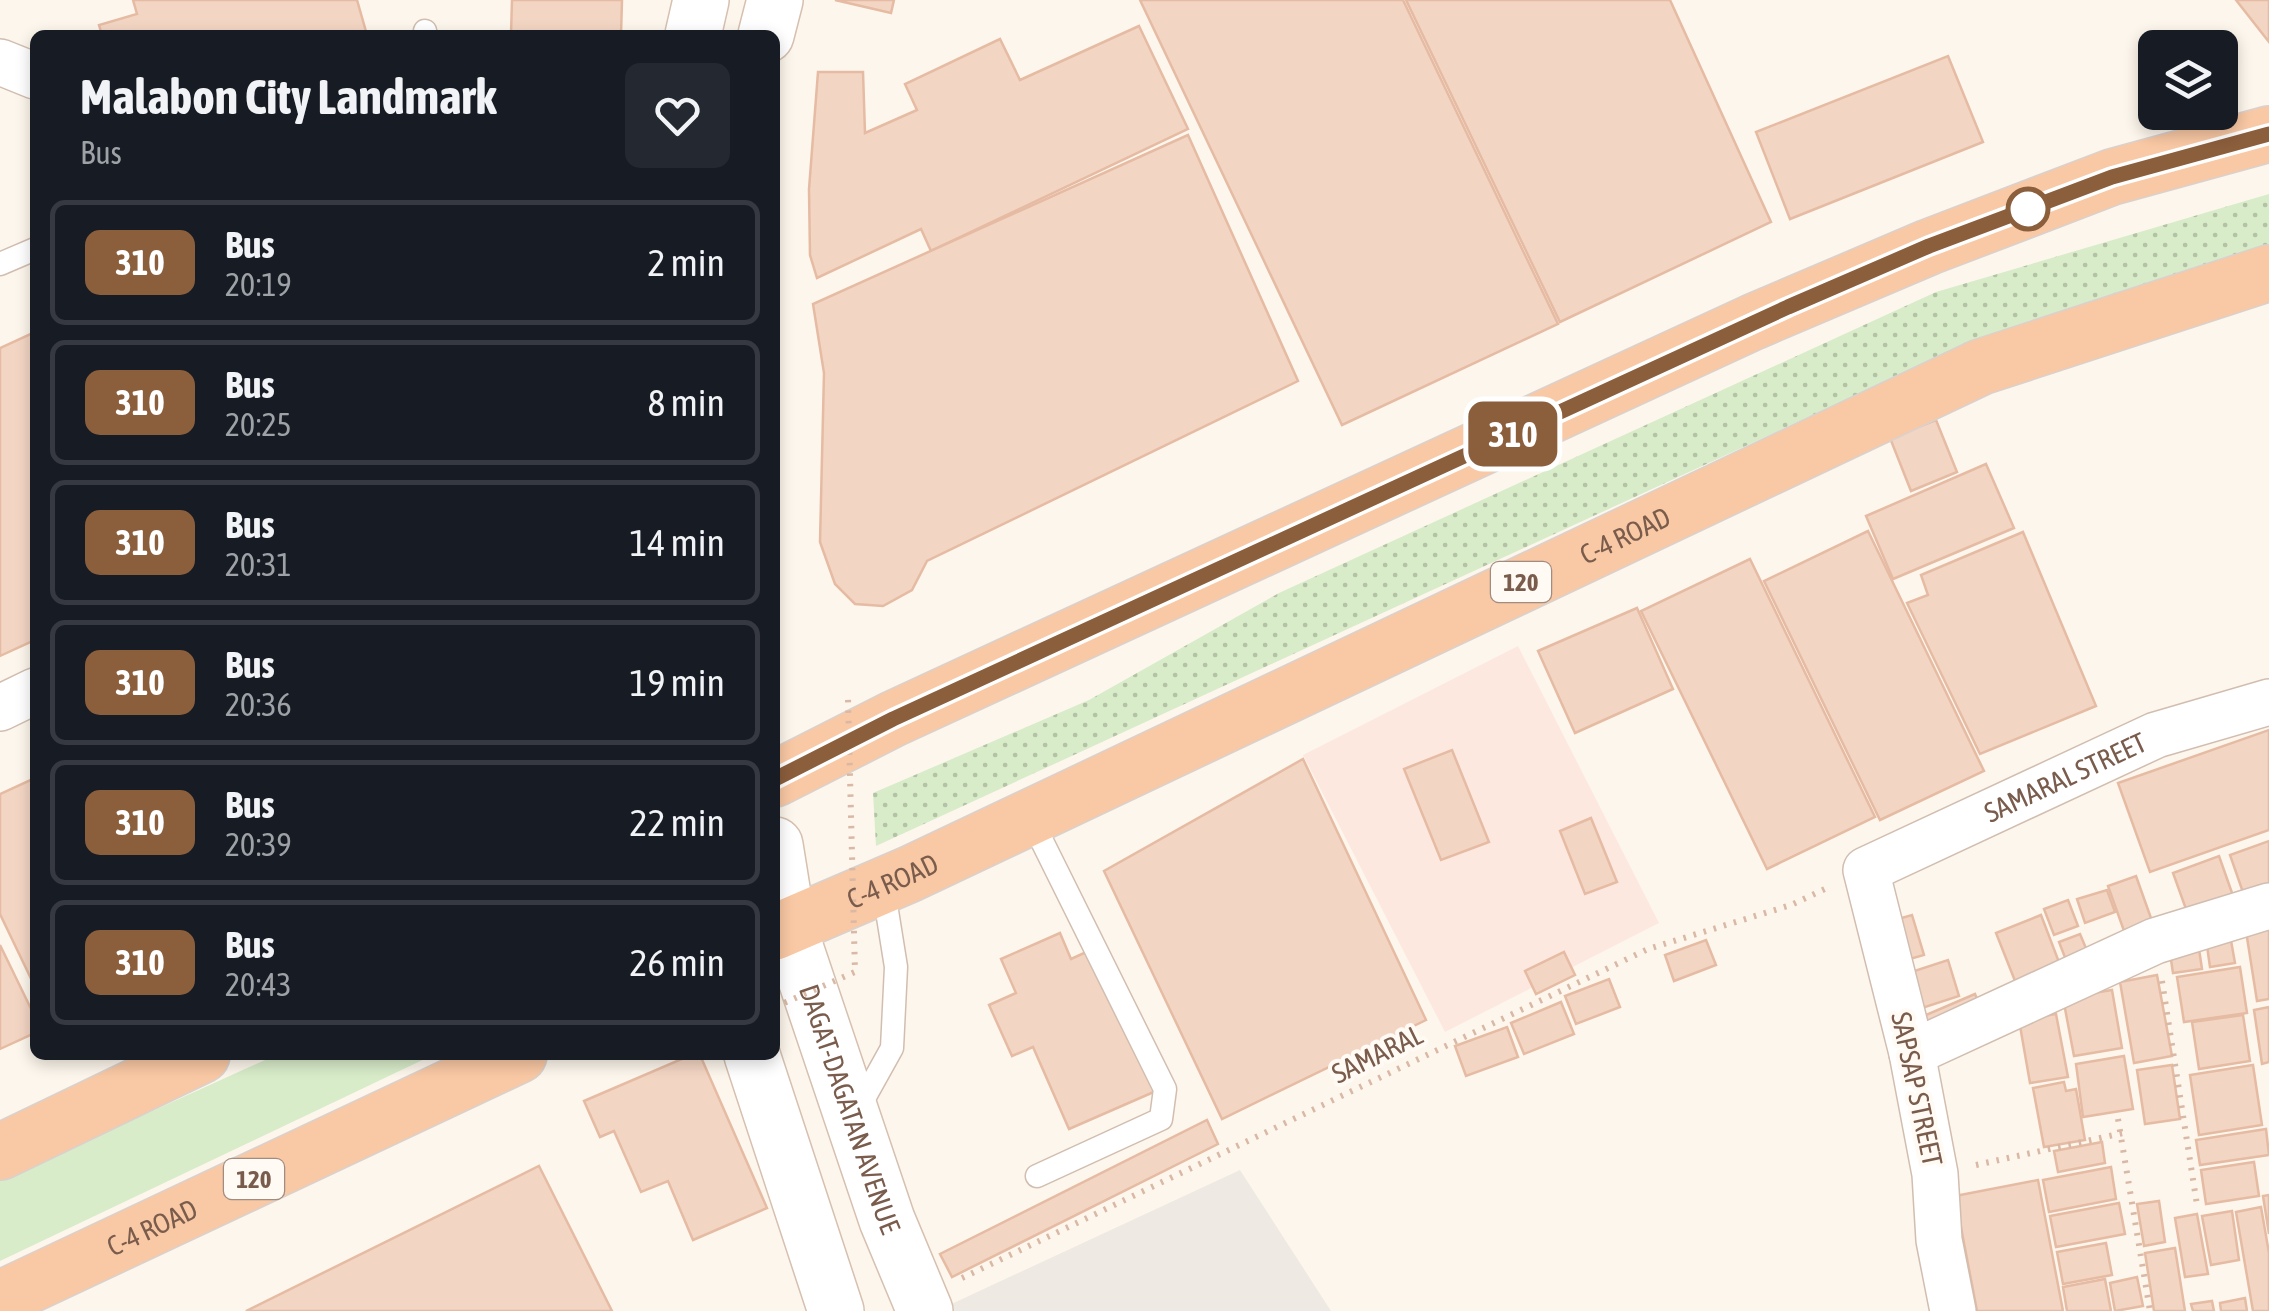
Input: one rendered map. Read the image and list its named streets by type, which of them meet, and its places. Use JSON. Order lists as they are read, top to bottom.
{
  "streets": {
    "highway": ["C-4 ROAD", "120"],
    "main road": ["DAGAT-DAGATAN AVENUE"],
    "street": ["SAMARAL STREET", "SAPSAP STREET"],
    "path": ["SAMARAL"]
  },
  "crossings": [
    ["C-4 ROAD", "DAGAT-DAGATAN AVENUE"],
    ["SAMARAL STREET", "SAMARAL"],
    ["SAMARAL STREET", "SAPSAP STREET"],
    ["SAMARAL", "SAPSAP STREET"],
    ["SAMARAL", "DAGAT-DAGATAN AVENUE"]
  ],
  "lines": ["bus line 310"],
  "page": {
    "on_map": "310",
    "heading": ["Malabon City Landmark", "Bus"],
    "list": [
      {
        "mark": "310",
        "name": "Bus",
        "note": "20:19",
        "value": "2 min"
      },
      {
        "mark": "310",
        "name": "Bus",
        "note": "20:25",
        "value": "8 min"
      },
      {
        "mark": "310",
        "name": "Bus",
        "note": "20:31",
        "value": "14 min"
      },
      {
        "mark": "310",
        "name": "Bus",
        "note": "20:36",
        "value": "19 min"
      },
      {
        "mark": "310",
        "name": "Bus",
        "note": "20:39",
        "value": "22 min"
      },
      {
        "mark": "310",
        "name": "Bus",
        "note": "20:43",
        "value": "26 min"
      }
    ]
  }
}
